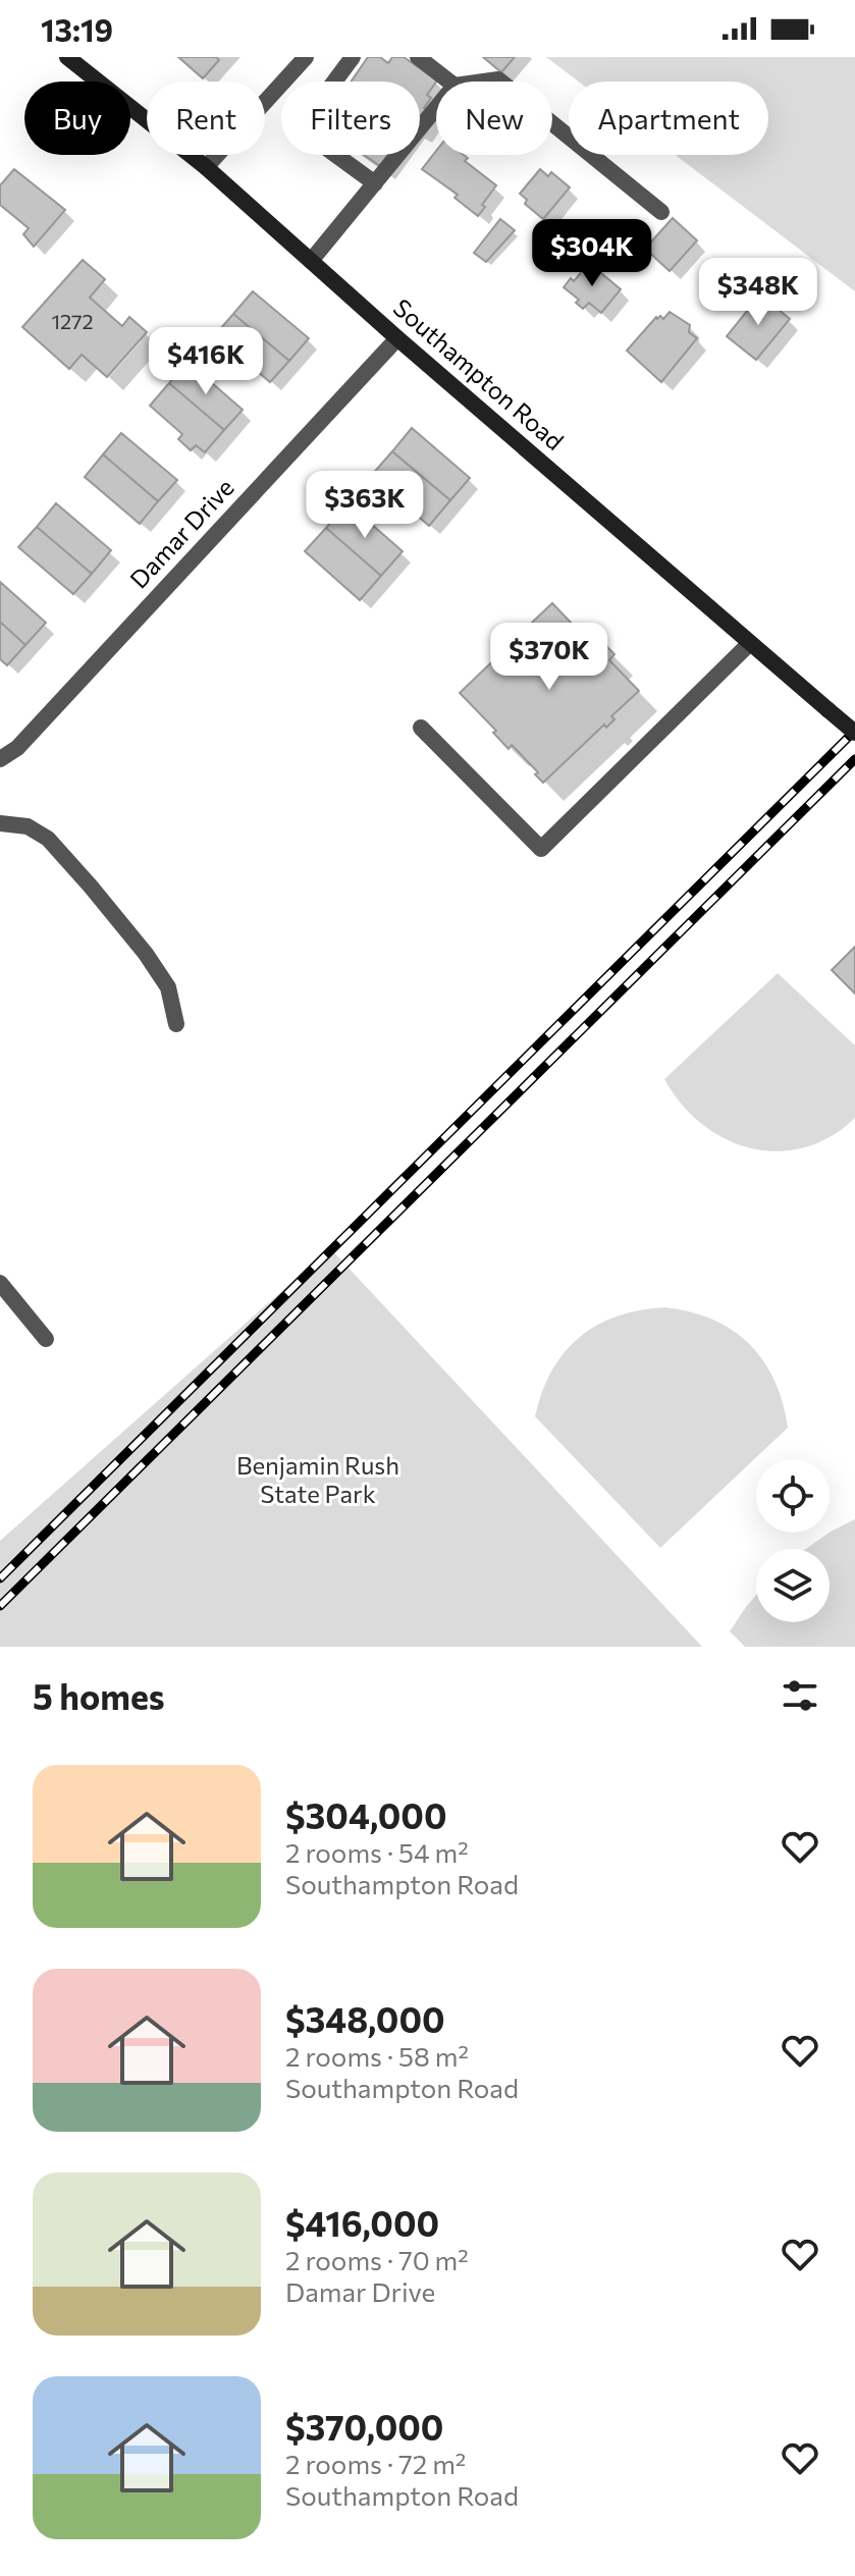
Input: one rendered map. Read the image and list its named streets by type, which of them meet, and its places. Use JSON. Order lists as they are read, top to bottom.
{
  "streets": {
    "street": ["Southampton Road", "Damar Drive"]
  },
  "crossings": [
    ["Southampton Road", "Damar Drive"]
  ],
  "parks": ["Benjamin Rush State Park"],
  "house_numbers": ["1272"],
  "page": {
    "status": "13:19",
    "chip": [
      "Buy",
      "Rent",
      "Filters",
      "New",
      "Apartment"
    ],
    "price": [
      "$304K",
      "$348K",
      "$416K",
      "$363K",
      "$370K"
    ],
    "heading": "5 homes",
    "list": [
      {
        "name": "$304,000",
        "note": "2 rooms · 54 m² · Southampton Road"
      },
      {
        "name": "$348,000",
        "note": "2 rooms · 58 m² · Southampton Road"
      },
      {
        "name": "$416,000",
        "note": "2 rooms · 70 m² · Damar Drive"
      },
      {
        "name": "$370,000",
        "note": "2 rooms · 72 m² · Southampton Road"
      }
    ]
  }
}
